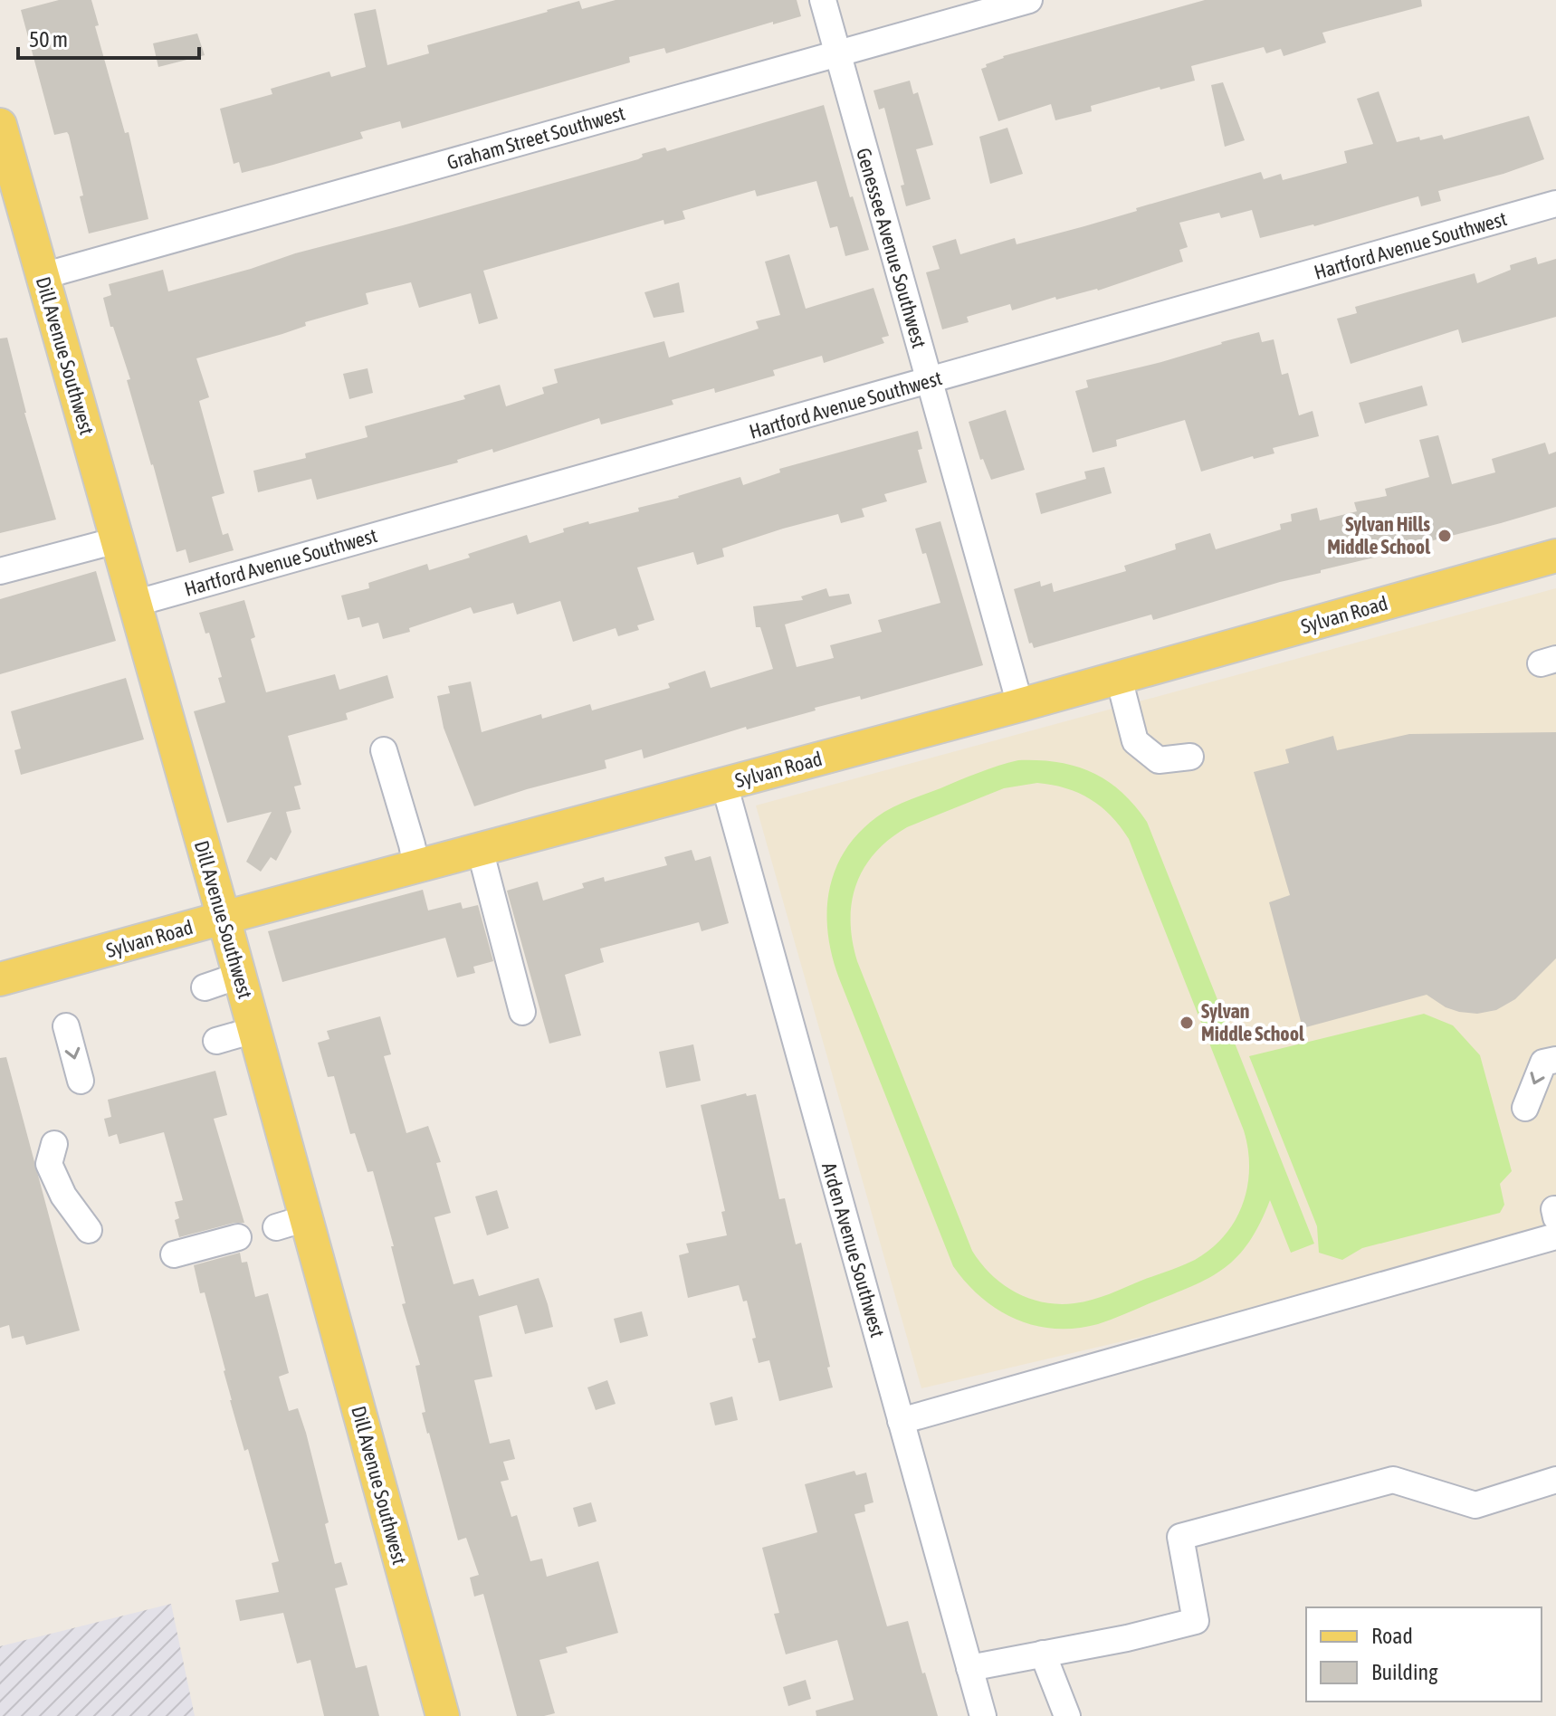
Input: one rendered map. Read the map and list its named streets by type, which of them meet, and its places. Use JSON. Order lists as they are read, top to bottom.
{
  "streets": {
    "main road": ["Dill Avenue Southwest", "Sylvan Road"],
    "street": [
      "Graham Street Southwest",
      "Hartford Avenue Southwest",
      "Genessee Avenue Southwest",
      "Arden Avenue Southwest"
    ]
  },
  "crossings": [
    ["Graham Street Southwest", "Genessee Avenue Southwest"],
    ["Graham Street Southwest", "Dill Avenue Southwest"],
    ["Hartford Avenue Southwest", "Genessee Avenue Southwest"],
    ["Hartford Avenue Southwest", "Dill Avenue Southwest"],
    ["Genessee Avenue Southwest", "Sylvan Road"],
    ["Dill Avenue Southwest", "Sylvan Road"],
    ["Sylvan Road", "Arden Avenue Southwest"]
  ],
  "places": ["Sylvan Hills Middle School", "Sylvan Middle School"],
  "legend": ["Road", "Building"],
  "scale_bar": "50 m"
}
